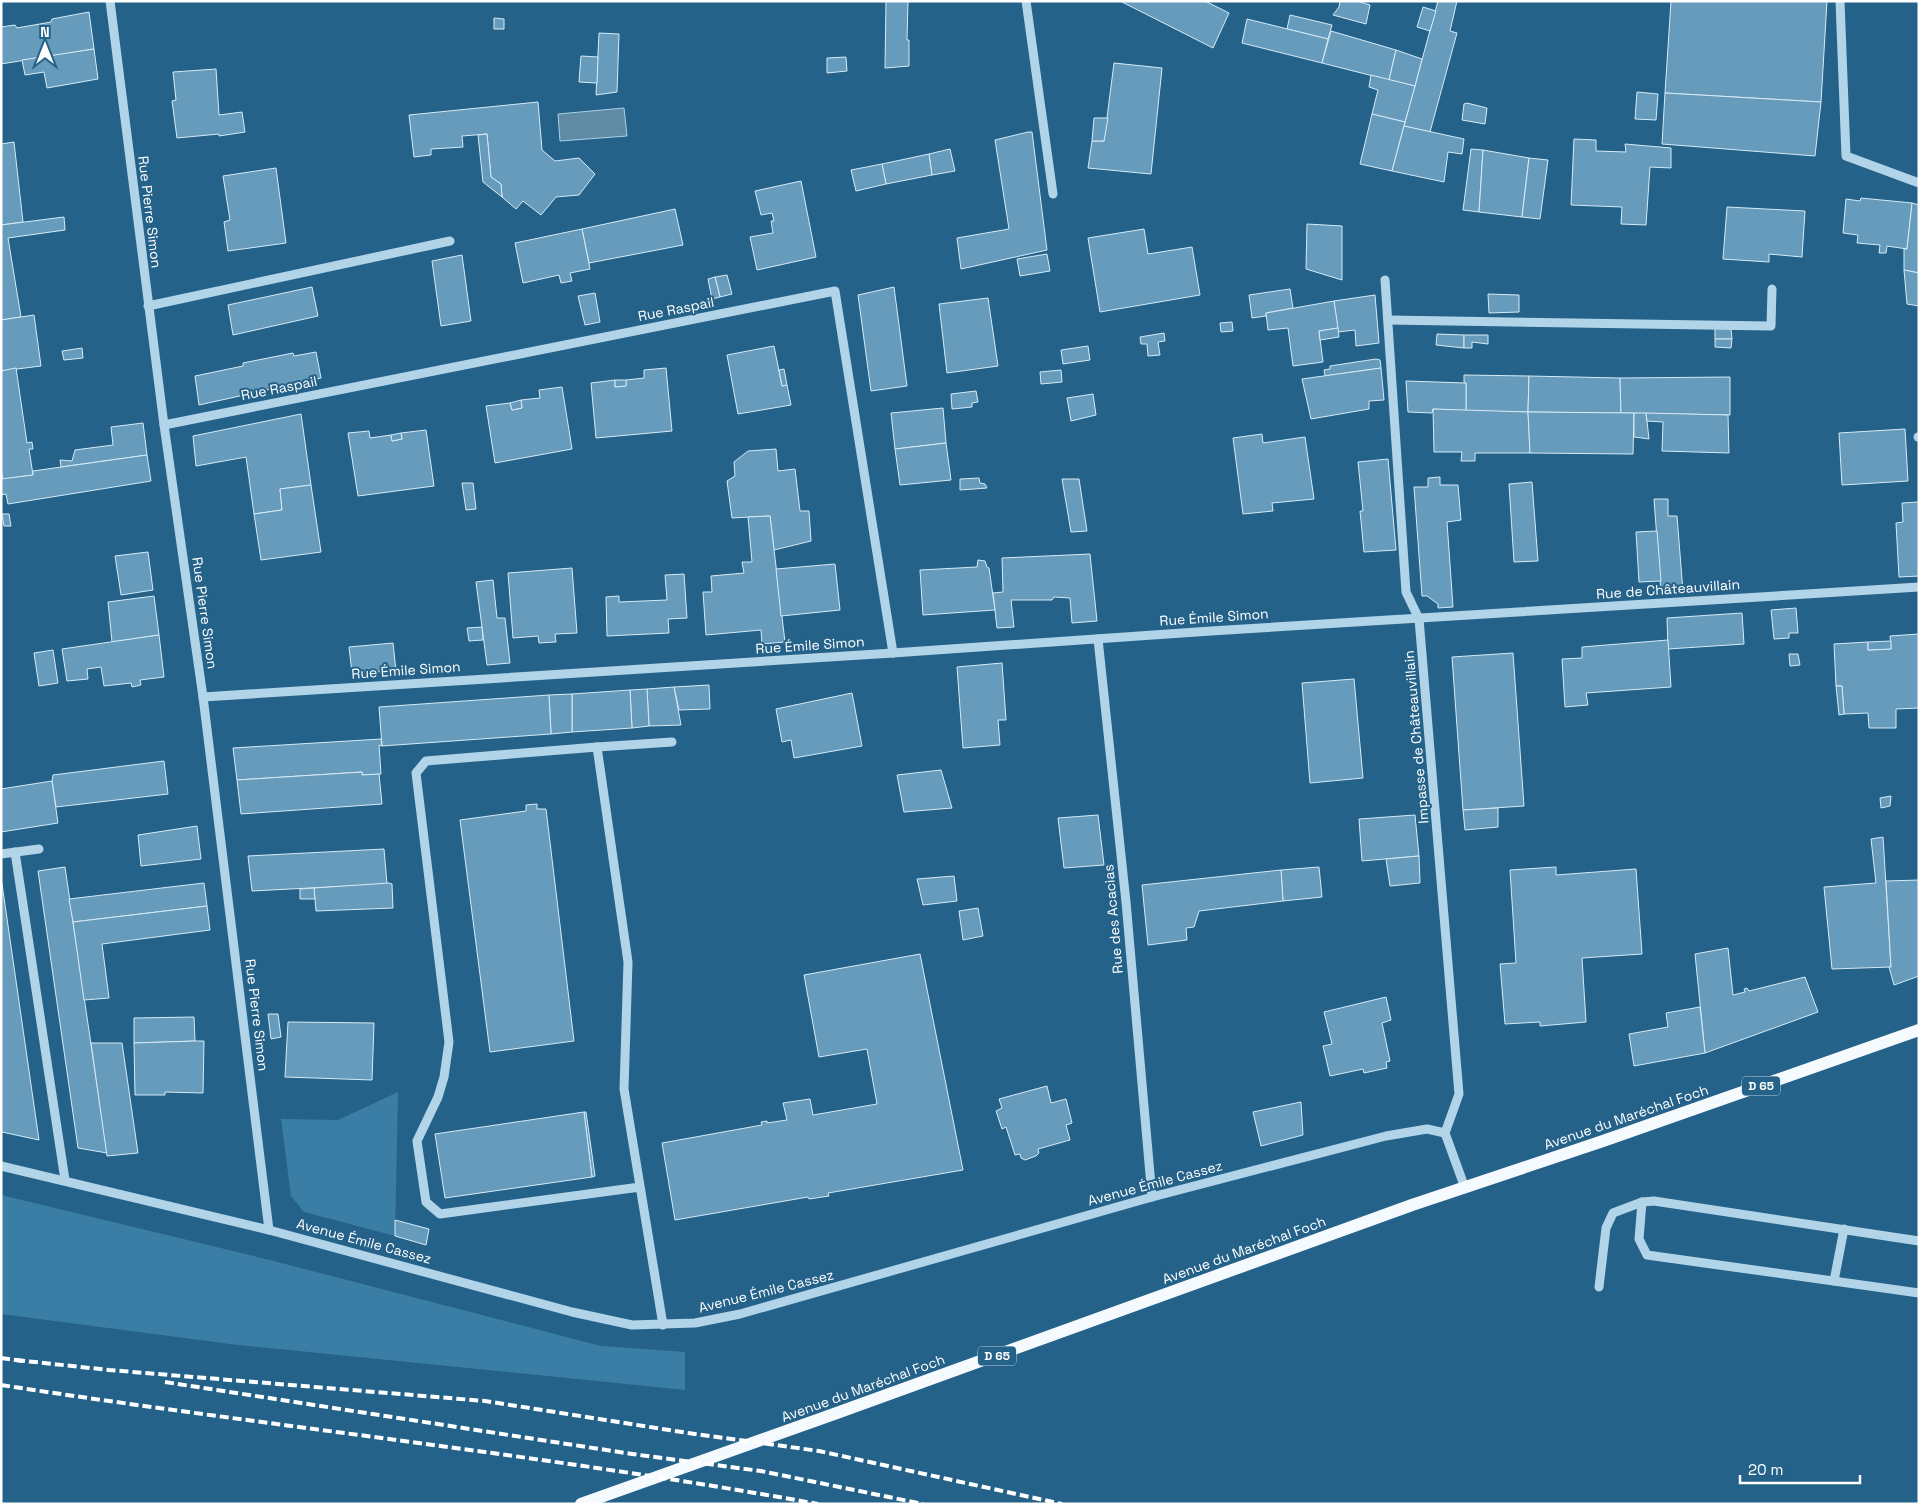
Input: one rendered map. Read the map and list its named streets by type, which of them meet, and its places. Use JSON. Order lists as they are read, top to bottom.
{
  "streets": {
    "main road": ["D 65", "Avenue du Maréchal Foch"],
    "street": [
      "Rue Pierre Simon",
      "Rue Raspail",
      "Rue de Châteauvillain",
      "Rue Émile Simon",
      "Impasse de Châteauvillain",
      "Rue des Acacias",
      "Avenue Émile Cassez"
    ]
  },
  "crossings": [
    ["Rue Pierre Simon", "Rue Raspail"],
    ["Rue Pierre Simon", "Rue Émile Simon"],
    ["Rue Pierre Simon", "Avenue Émile Cassez"],
    ["Rue Raspail", "Rue Émile Simon"],
    ["Rue de Châteauvillain", "Rue Émile Simon"],
    ["Rue de Châteauvillain", "Impasse de Châteauvillain"],
    ["Rue Émile Simon", "Impasse de Châteauvillain"],
    ["Rue Émile Simon", "Rue des Acacias"],
    ["Impasse de Châteauvillain", "Avenue Émile Cassez"],
    ["Rue des Acacias", "Avenue Émile Cassez"]
  ],
  "scale_bar": "20 m",
  "north": "top"
}
